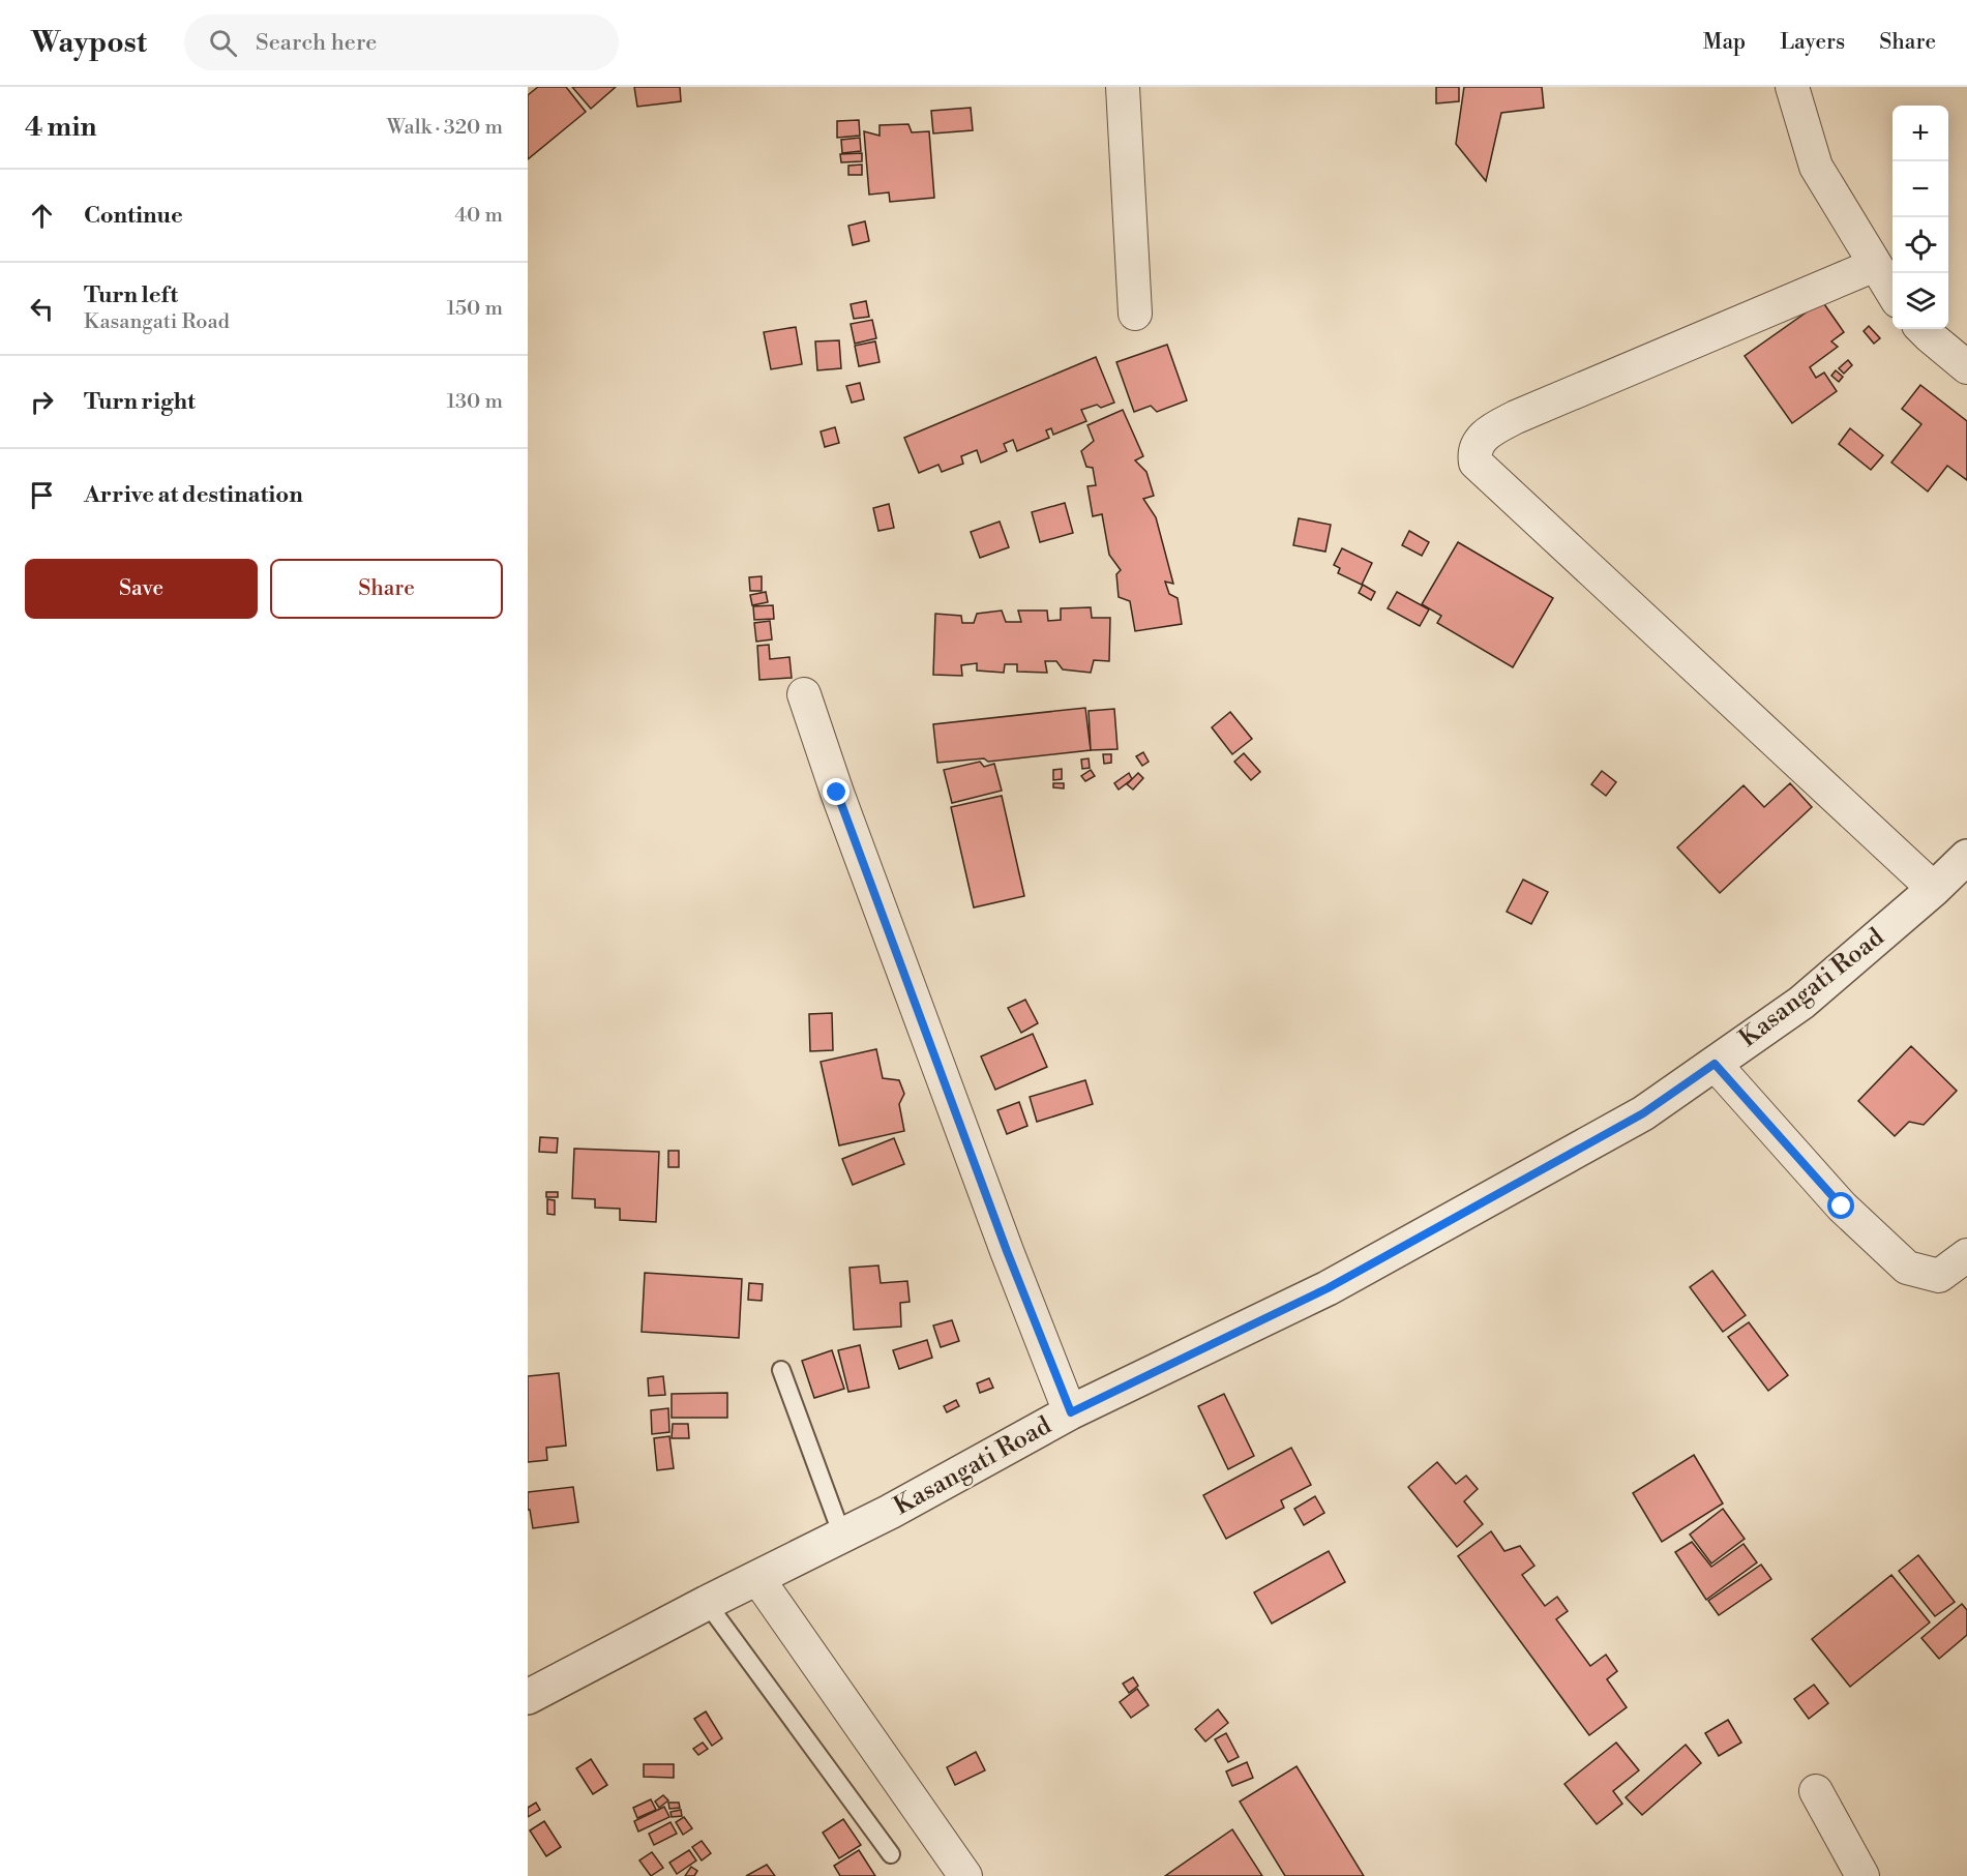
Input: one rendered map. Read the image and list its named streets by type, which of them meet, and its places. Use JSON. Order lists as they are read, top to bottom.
{
  "streets": {
    "street": ["Kasangati Road"]
  },
  "page": {
    "header": "Waypost",
    "search": "Search here",
    "nav": ["Map", "Layers", "Share"],
    "heading": ["4 min", "Walk · 320 m"],
    "map_buttons": ["+", "−"],
    "list": [
      ["Continue", "40 m"],
      ["Turn left", "Kasangati Road", "150 m"],
      ["Turn right", "130 m"],
      "Arrive at destination"
    ],
    "buttons": ["Save", "Share"]
  }
}
